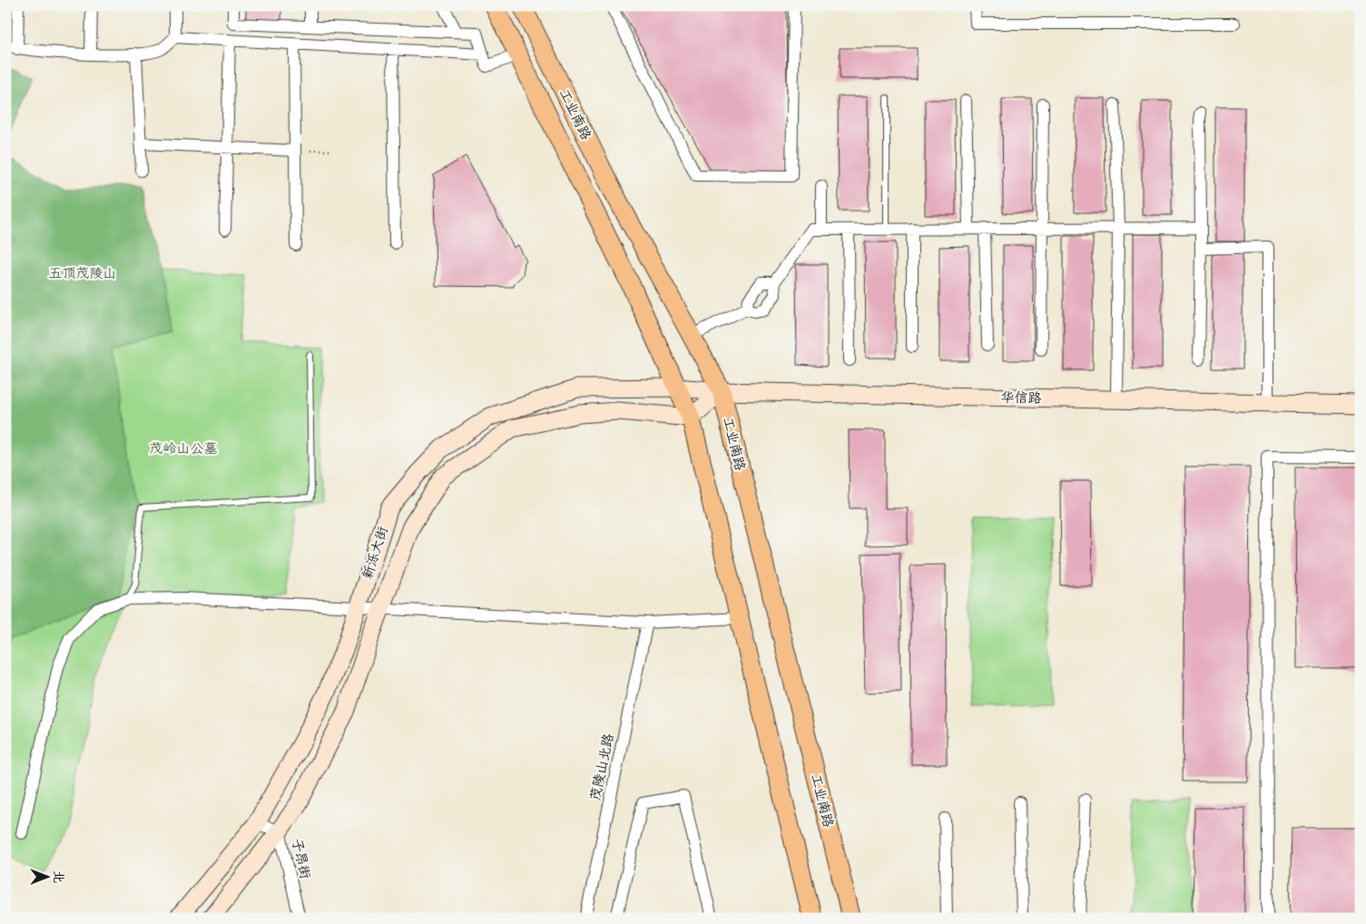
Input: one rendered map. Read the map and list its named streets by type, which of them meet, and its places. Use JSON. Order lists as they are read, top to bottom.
{
  "streets": {
    "main road": ["工业南路", "华信路", "新泺大街"],
    "street": ["茂陵山北路", "子昂街"]
  },
  "crossings": [
    ["工业南路", "华信路"],
    ["工业南路", "新泺大街"],
    ["华信路", "新泺大街"],
    ["新泺大街", "子昂街"]
  ],
  "parks": ["五顶茂陵山", "茂岭山公墓"],
  "north": "right"
}
